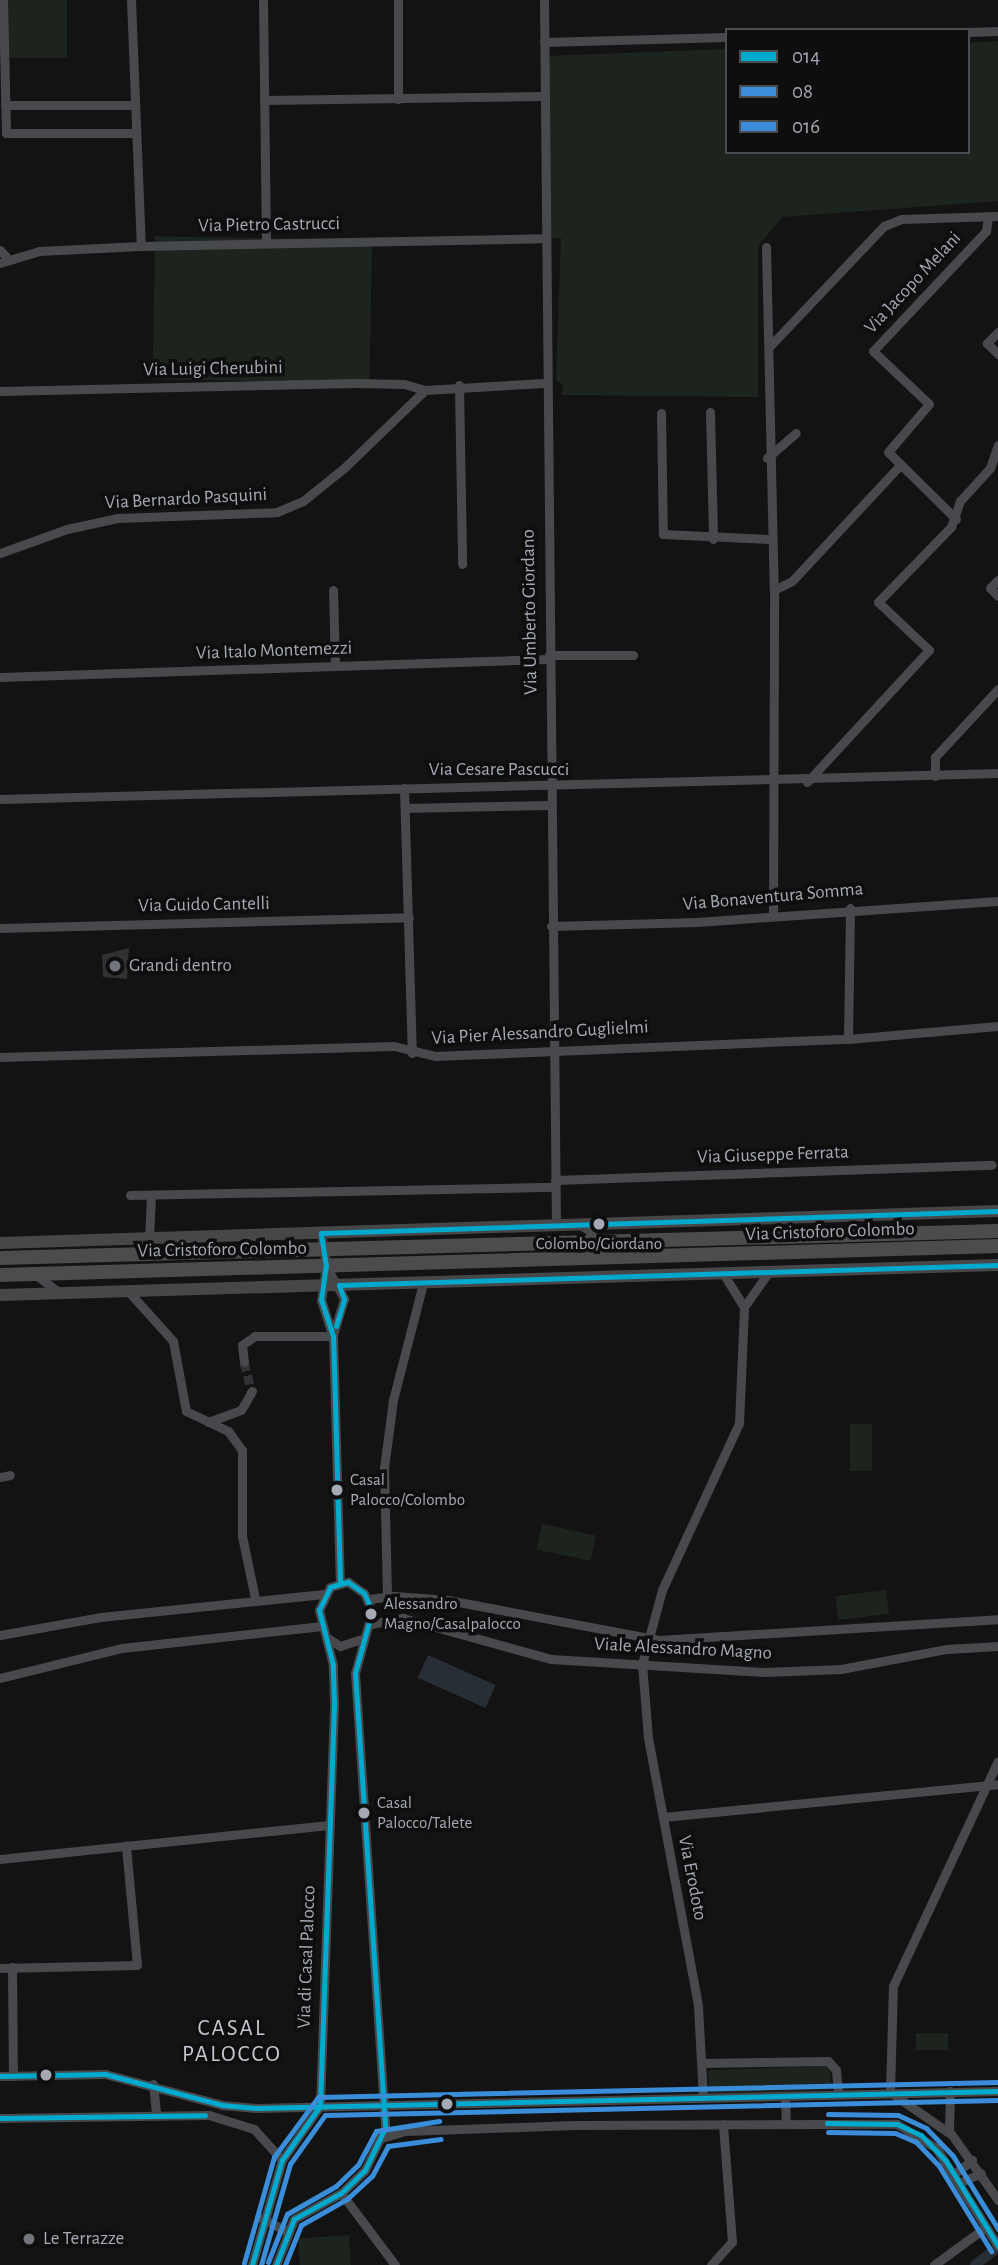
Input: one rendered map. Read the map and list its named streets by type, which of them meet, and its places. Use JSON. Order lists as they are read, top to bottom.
{
  "streets": {
    "main road": ["Via Cristoforo Colombo"],
    "street": [
      "Via Pietro Castrucci",
      "Via Jacopo Melani",
      "Via Luigi Cherubini",
      "Via Bernardo Pasquini",
      "Via Umberto Giordano",
      "Via Italo Montemezzi",
      "Via Cesare Pascucci",
      "Via Bonaventura Somma",
      "Via Guido Cantelli",
      "Via Pier Alessandro Guglielmi",
      "Via Giuseppe Ferrata",
      "Viale Alessandro Magno",
      "Via Erodoto",
      "Via di Casal Palocco"
    ]
  },
  "crossings": [
    ["Via Pietro Castrucci", "Via Umberto Giordano"],
    ["Via Luigi Cherubini", "Via Bernardo Pasquini"],
    ["Via Umberto Giordano", "Via Italo Montemezzi"],
    ["Via Umberto Giordano", "Via Cesare Pascucci"],
    ["Via Umberto Giordano", "Via Bonaventura Somma"],
    ["Via Umberto Giordano", "Via Pier Alessandro Guglielmi"],
    ["Via Umberto Giordano", "Via Giuseppe Ferrata"],
    ["Via Umberto Giordano", "Via Cristoforo Colombo"],
    ["Viale Alessandro Magno", "Via Erodoto"],
    ["Viale Alessandro Magno", "Via di Casal Palocco"]
  ],
  "districts": ["CASAL PALOCCO"],
  "places": [
    "Grandi dentro",
    "Colombo/Giordano",
    "Casal Palocco/Colombo",
    "Alessandro Magno/Casalpalocco",
    "Casal Palocco/Talete",
    "Le Terrazze"
  ],
  "lines": ["transit line 014", "transit line 016", "transit line 08"],
  "legend": ["014", "08", "016"]
}
